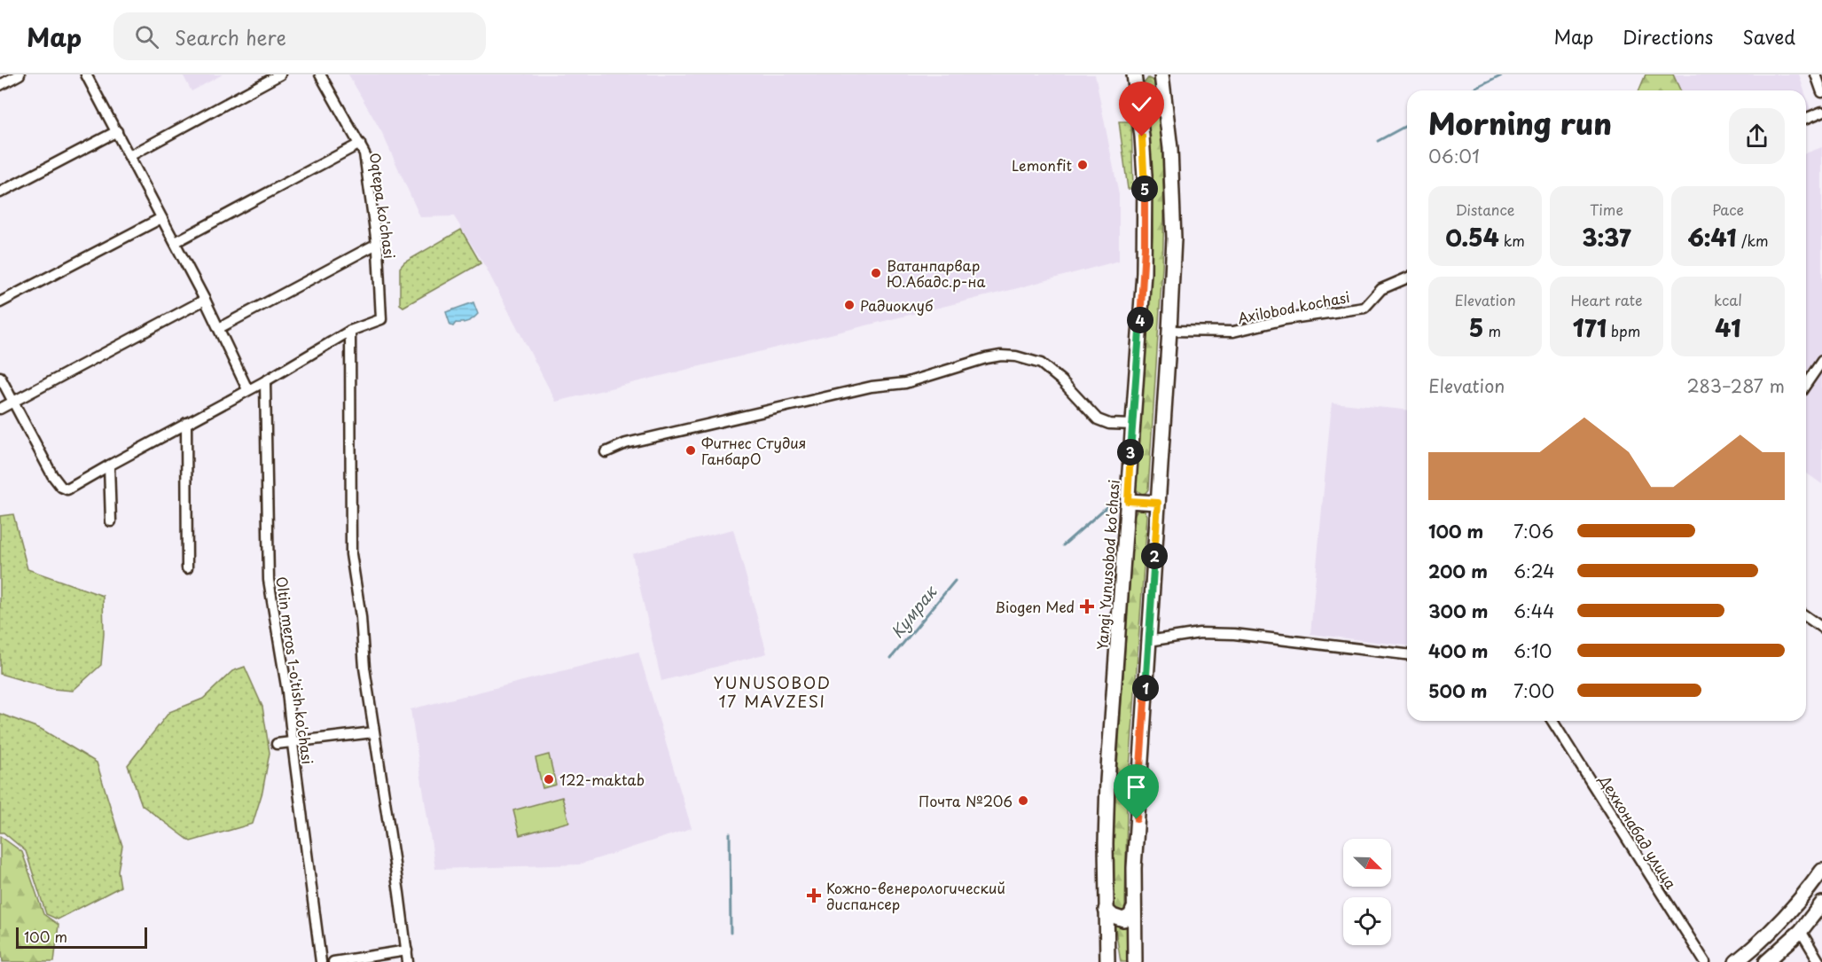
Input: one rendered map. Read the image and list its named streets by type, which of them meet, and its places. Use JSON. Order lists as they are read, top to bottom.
{
  "streets": {
    "main road": ["Yangi Yunusobod ko'chasi"],
    "street": [
      "Oqtepa ko'chasi",
      "Axilobod kochasi",
      "Oltin meros 1-o'tish ko'chasi",
      "Дехконабад улица"
    ]
  },
  "districts": ["YUNUSOBOD 17 MAVZESI"],
  "water": ["Кумрак"],
  "places": {
    "other": [
      "Lemonfit",
      "Ватанпарвар Ю.Абадс.р-на",
      "Радиоклуб",
      "Фитнес Студия ГанбарО",
      "122-maktab",
      "Почта №206"
    ],
    "health": ["Biogen Med", "Кожно-венерологический диспансер"]
  },
  "scale_bar": "100 m",
  "north": "bottom right",
  "page": {
    "header": "Map",
    "search": "Search here",
    "nav": ["Map", "Directions", "Saved"],
    "heading": ["Morning run", "06:01"],
    "pins": [
      "5",
      "4",
      "3",
      "2",
      "1"
    ],
    "stats": [
      ["Distance", "0.54 km"],
      ["Time", "3:37"],
      ["Pace", "6:41 /km"],
      ["Elevation", "5 m"],
      ["Heart rate", "171 bpm"],
      ["kcal", "41"]
    ],
    "chart": ["Elevation", "283–287 m"],
    "list": [
      {
        "name": "100 m",
        "note": "7:06"
      },
      {
        "name": "200 m",
        "note": "6:24"
      },
      {
        "name": "300 m",
        "note": "6:44"
      },
      {
        "name": "400 m",
        "note": "6:10"
      },
      {
        "name": "500 m",
        "note": "7:00"
      }
    ],
    "scale": "100 m"
  }
}
